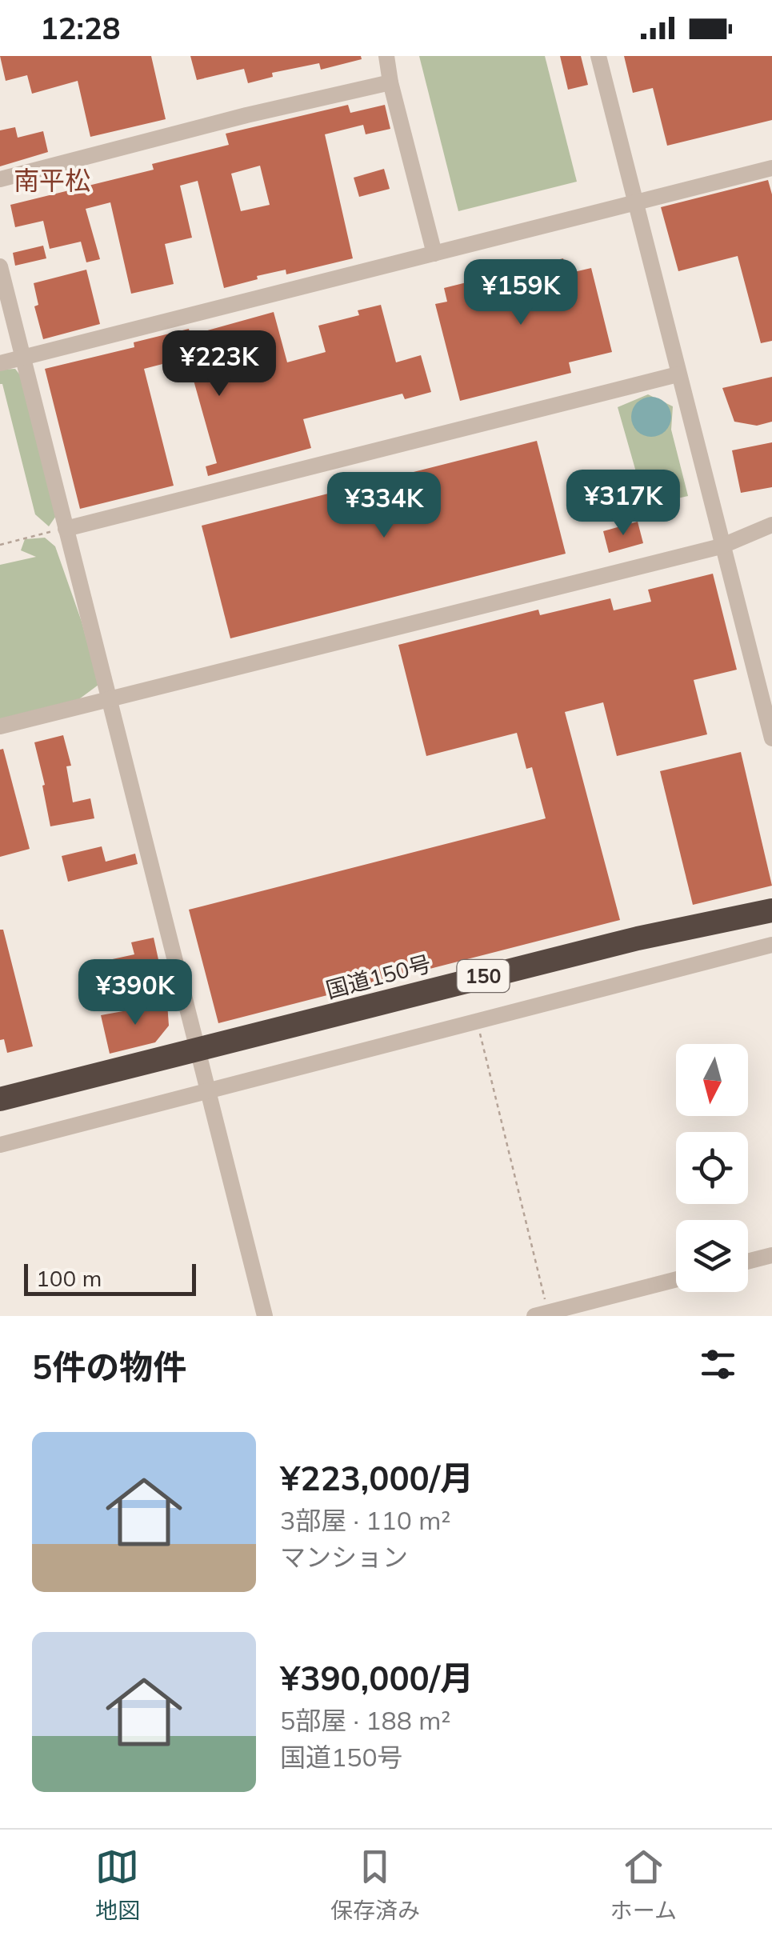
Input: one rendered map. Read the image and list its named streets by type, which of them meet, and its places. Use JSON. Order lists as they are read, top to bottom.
{
  "streets": {
    "highway": ["150", "国道150号"]
  },
  "districts": ["南平松"],
  "scale_bar": "100 m",
  "north": "bottom",
  "page": {
    "status": "12:28",
    "price": [
      "¥159K",
      "¥223K",
      "¥317K",
      "¥334K",
      "¥390K"
    ],
    "scale": "100 m",
    "heading": "5件の物件",
    "list": [
      {
        "name": "¥223,000/月",
        "note": "3部屋 · 110 m² · マンション"
      },
      {
        "name": "¥390,000/月",
        "note": "5部屋 · 188 m² · 国道150号"
      }
    ],
    "tabs": ["地図", "保存済み", "ホーム"]
  }
}
